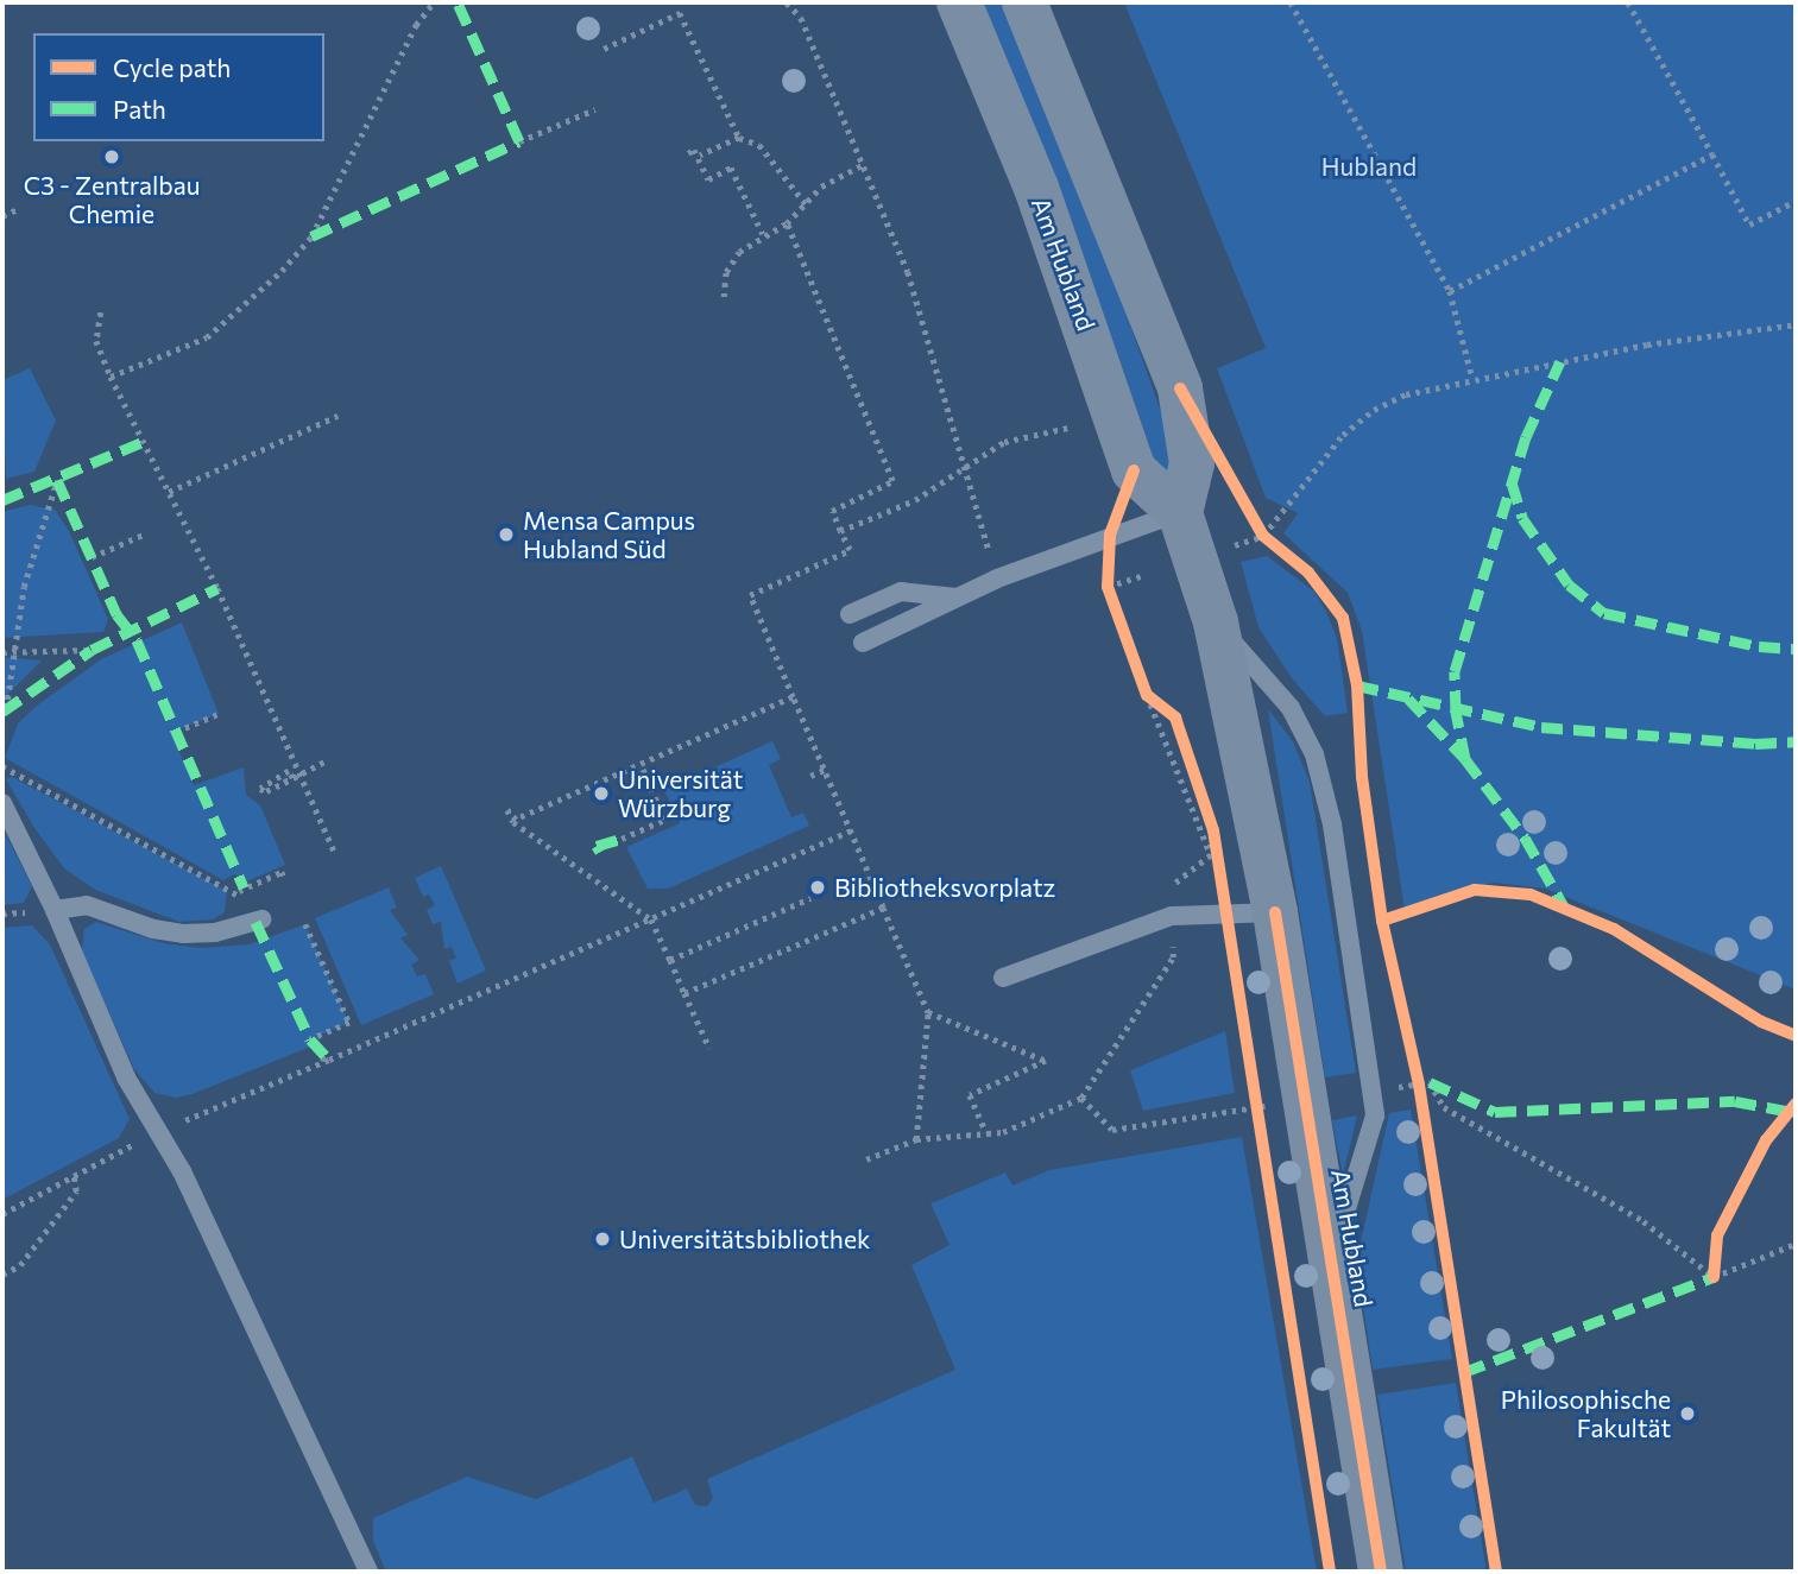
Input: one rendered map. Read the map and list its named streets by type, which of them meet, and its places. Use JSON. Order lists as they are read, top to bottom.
{
  "streets": {
    "street": ["Am Hubland"]
  },
  "parks": ["Hubland"],
  "places": [
    "C3 - Zentralbau Chemie",
    "Mensa Campus Hubland Süd",
    "Universität Würzburg",
    "Bibliotheksvorplatz",
    "Universitätsbibliothek",
    "Philosophische Fakultät"
  ],
  "legend": ["Cycle path", "Path"]
}
